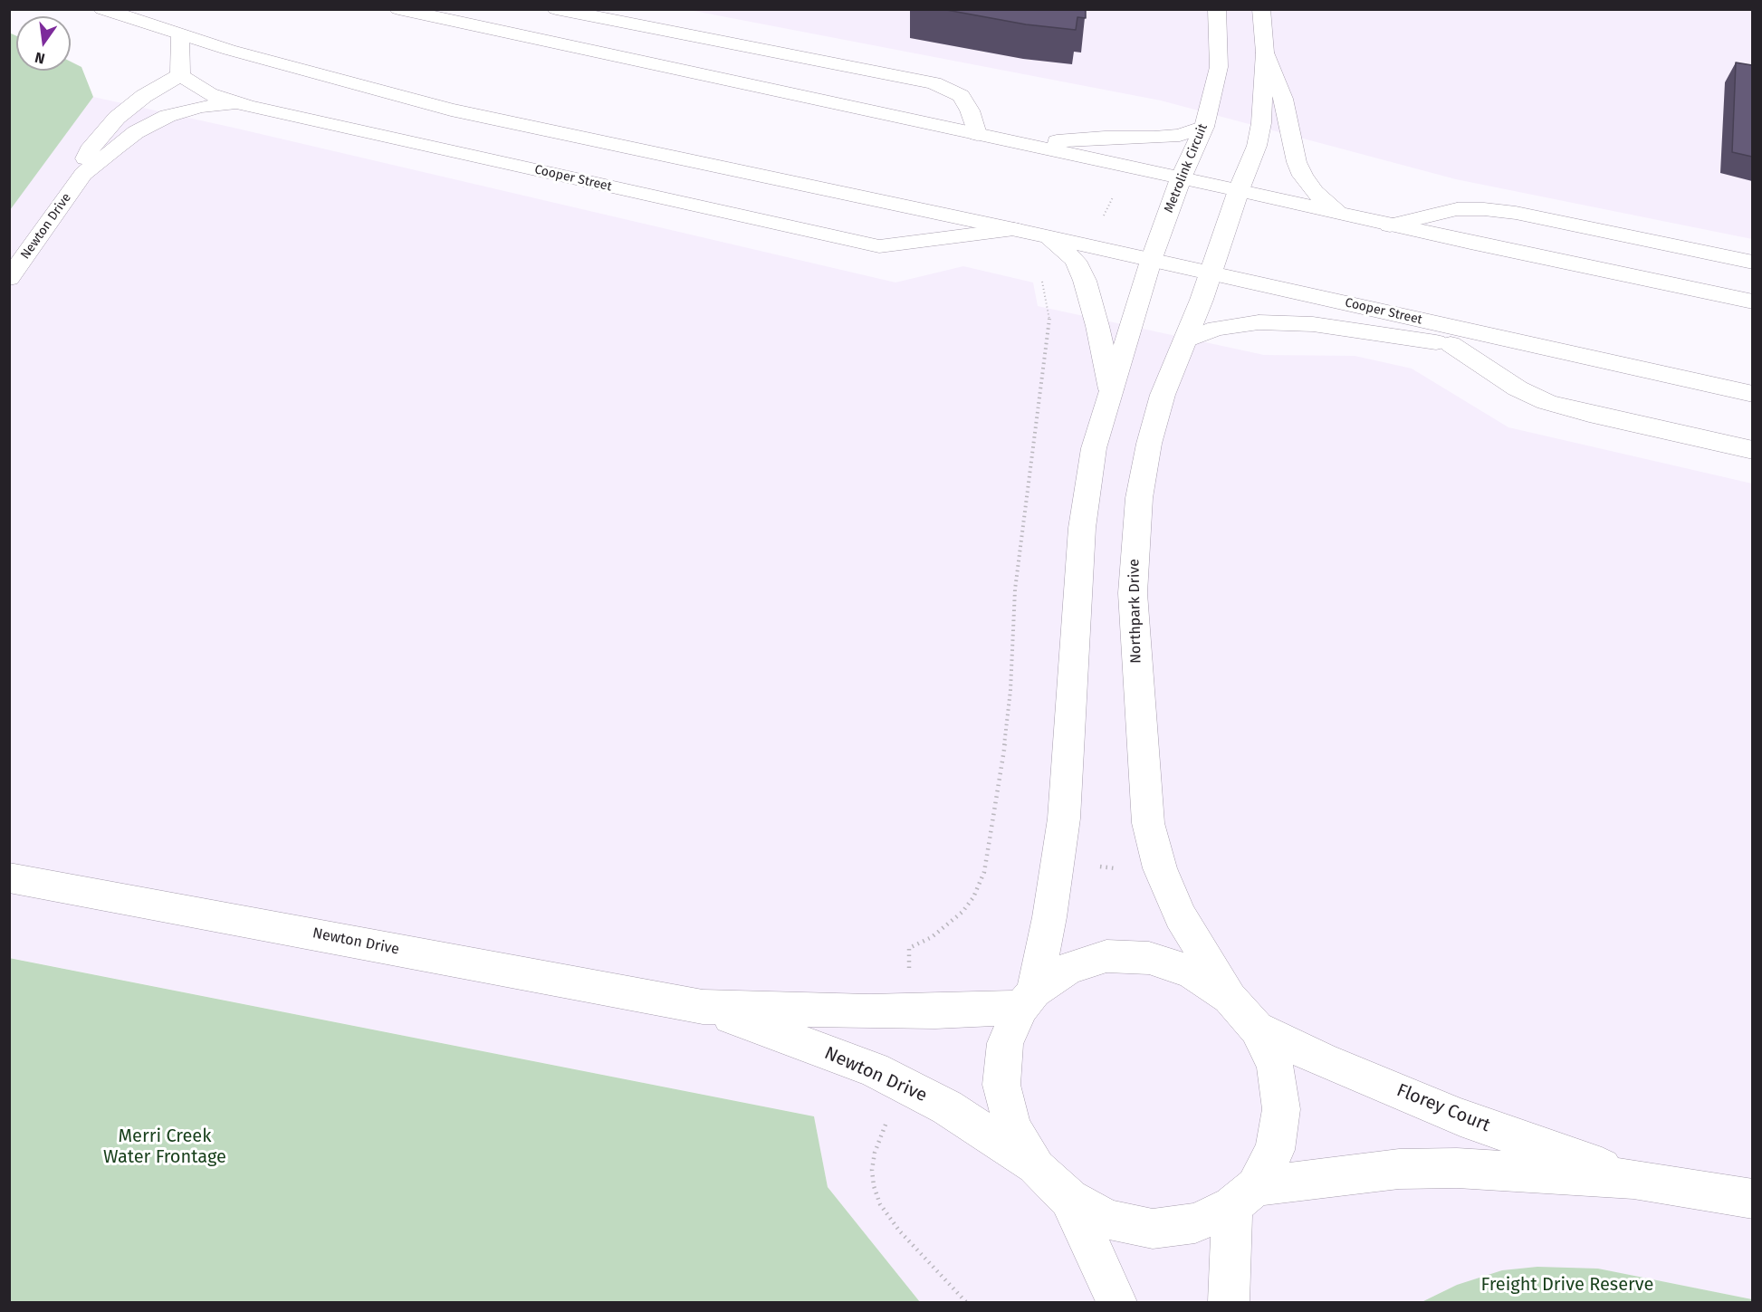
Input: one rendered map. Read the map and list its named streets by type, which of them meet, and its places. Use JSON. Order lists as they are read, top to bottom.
{
  "streets": {
    "street": [
      "Metrolink Circuit",
      "Cooper Street",
      "Newton Drive",
      "Northpark Drive",
      "Florey Court"
    ]
  },
  "crossings": [
    ["Metrolink Circuit", "Cooper Street"],
    ["Cooper Street", "Newton Drive"],
    ["Cooper Street", "Northpark Drive"]
  ],
  "parks": ["Merri Creek Water Frontage", "Freight Drive Reserve"],
  "north": "bottom"
}
